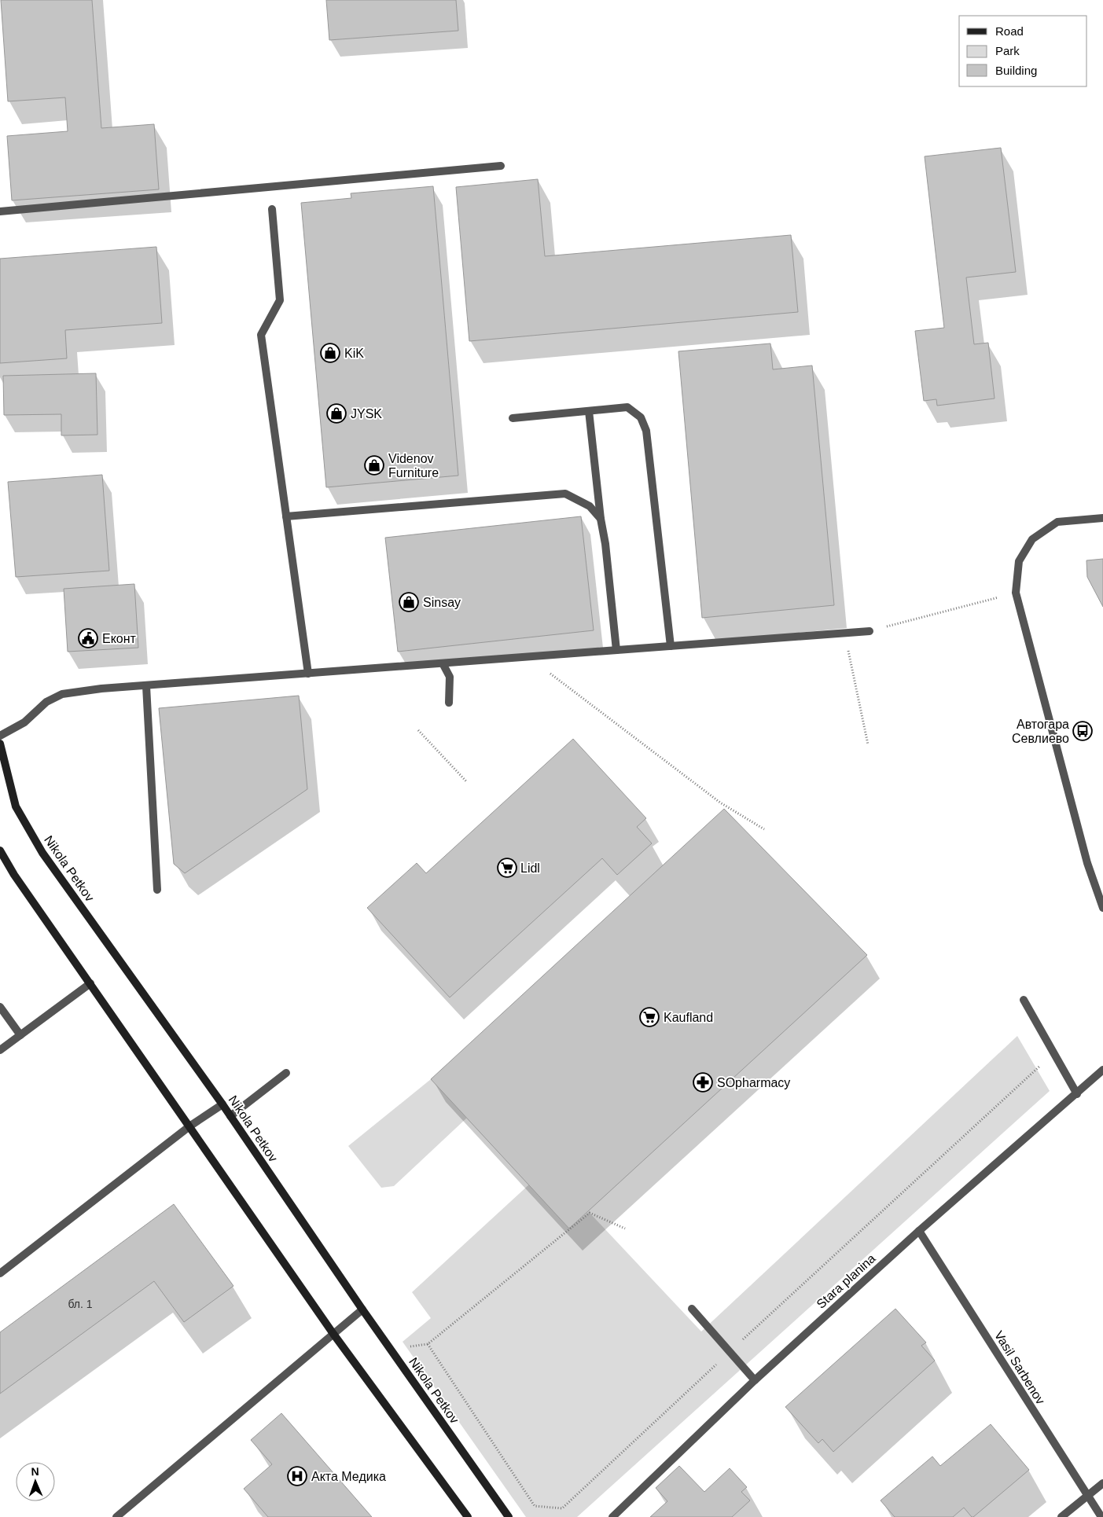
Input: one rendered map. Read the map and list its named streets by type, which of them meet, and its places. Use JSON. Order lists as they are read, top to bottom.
{
  "streets": {
    "main road": ["Nikola Petkov"],
    "street": ["Stara planina", "Vasil Sarbenov"]
  },
  "crossings": [
    ["Stara planina", "Vasil Sarbenov"]
  ],
  "places": {
    "shop": [
      "KiK",
      "JYSK",
      "Videnov Furniture",
      "Sinsay"
    ],
    "public building": ["Еконт"],
    "bus stop": ["Автогара Севлиево"],
    "supermarket": ["Lidl", "Kaufland"],
    "pharmacy": ["SOpharmacy"],
    "hospital": ["Акта Медика"]
  },
  "house_numbers": ["бл. 1"],
  "legend": ["Road", "Park", "Building"],
  "north": "top"
}
